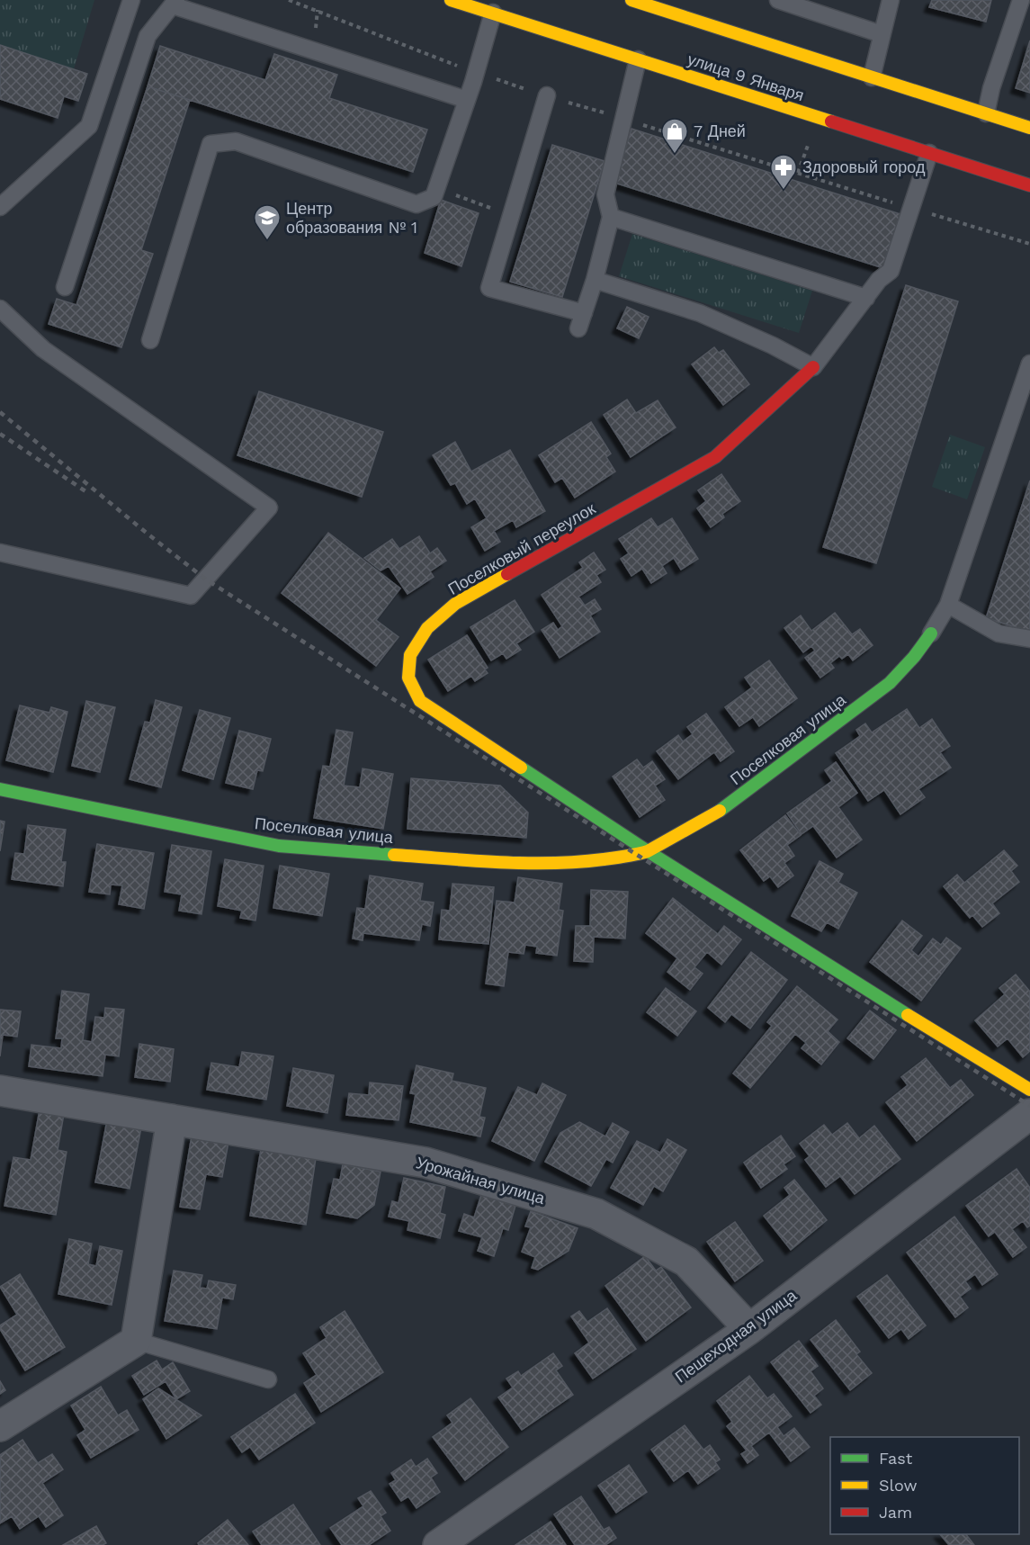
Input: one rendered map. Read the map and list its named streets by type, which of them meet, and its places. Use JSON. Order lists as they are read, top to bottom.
{
  "streets": {
    "street": [
      "улица 9 Января",
      "Поселковый переулок",
      "Поселковая улица",
      "Урожайная улица",
      "Пешеходная улица"
    ]
  },
  "crossings": [
    ["Поселковый переулок", "Поселковая улица"],
    ["Поселковый переулок", "Пешеходная улица"],
    ["Поселковая улица", "Пешеходная улица"],
    ["Урожайная улица", "Пешеходная улица"]
  ],
  "places": {
    "shop": ["7 Дней"],
    "pharmacy": ["Здоровый город"],
    "school or university": ["Центр образования № 1"]
  },
  "legend": ["Fast", "Slow", "Jam"]
}
